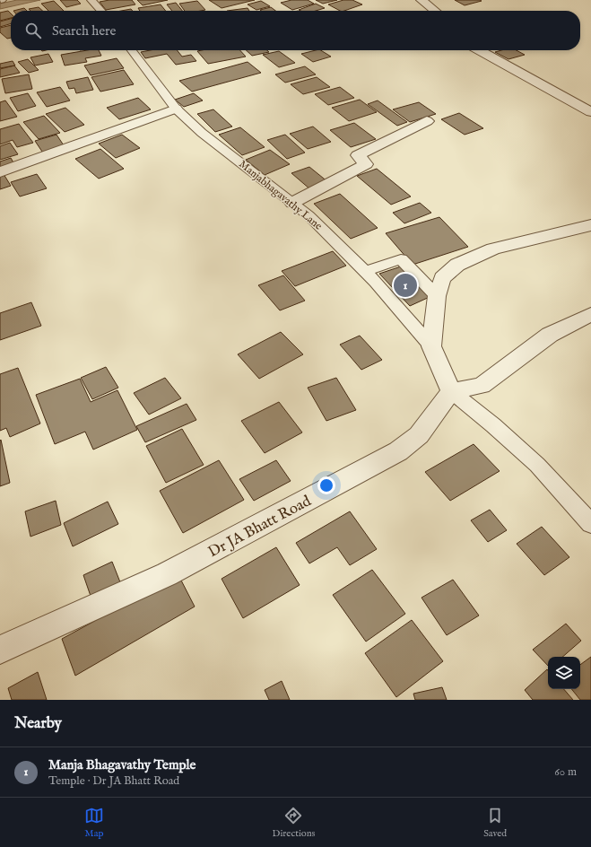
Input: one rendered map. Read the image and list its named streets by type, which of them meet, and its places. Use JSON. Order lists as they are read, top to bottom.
{
  "streets": {
    "street": ["Dr JA Bhatt Road"],
    "lane": ["Manjabhagavathy Lane"]
  },
  "page": {
    "search": "Search here",
    "pins": "1",
    "heading": "Nearby",
    "list": [
      {
        "mark": "1",
        "name": "Manja Bhagavathy Temple",
        "note": "Temple · Dr JA Bhatt Road",
        "value": "60 m"
      }
    ],
    "nav": ["Map", "Directions", "Saved"]
  }
}
